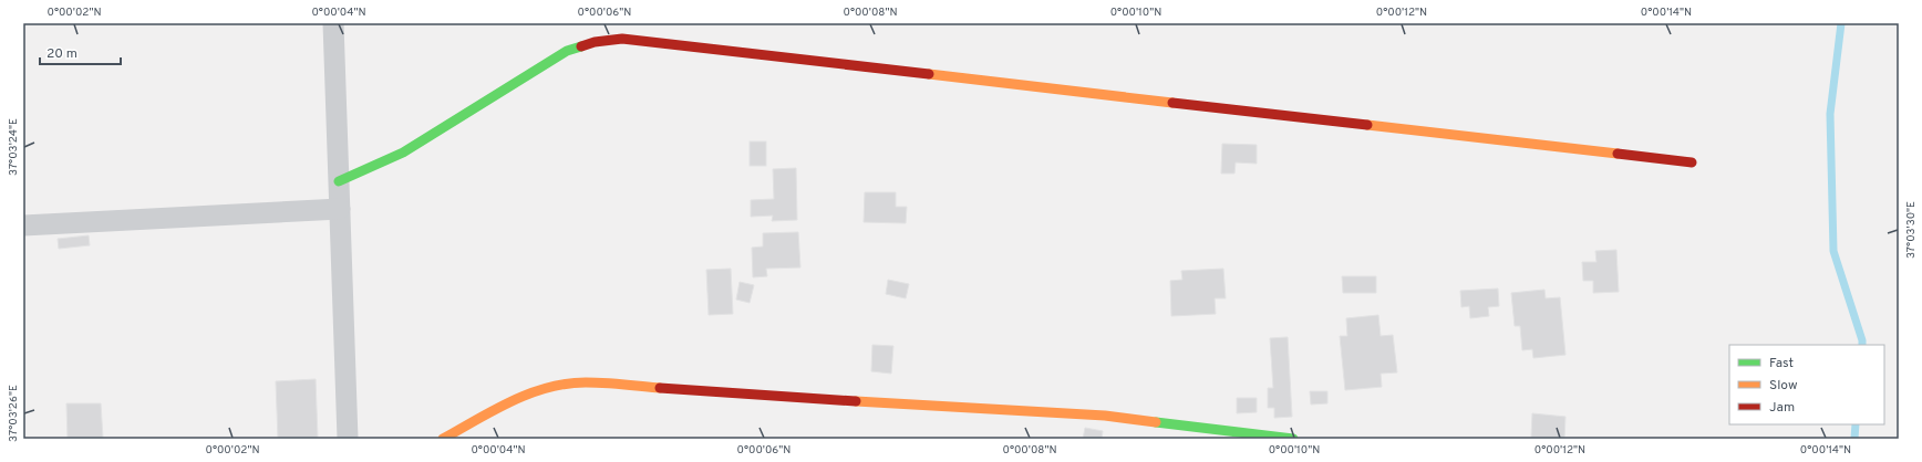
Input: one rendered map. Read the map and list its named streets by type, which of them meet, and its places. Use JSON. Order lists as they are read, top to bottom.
{
  "legend": ["Fast", "Slow", "Jam"],
  "scale_bar": "20 m",
  "coordinates": [
    "0°00'02\"N",
    "0°00'04\"N",
    "0°00'06\"N",
    "0°00'08\"N",
    "0°00'10\"N",
    "0°00'12\"N",
    "0°00'14\"N",
    "37°03'24\"E",
    "37°03'30\"E",
    "37°03'26\"E"
  ]
}
